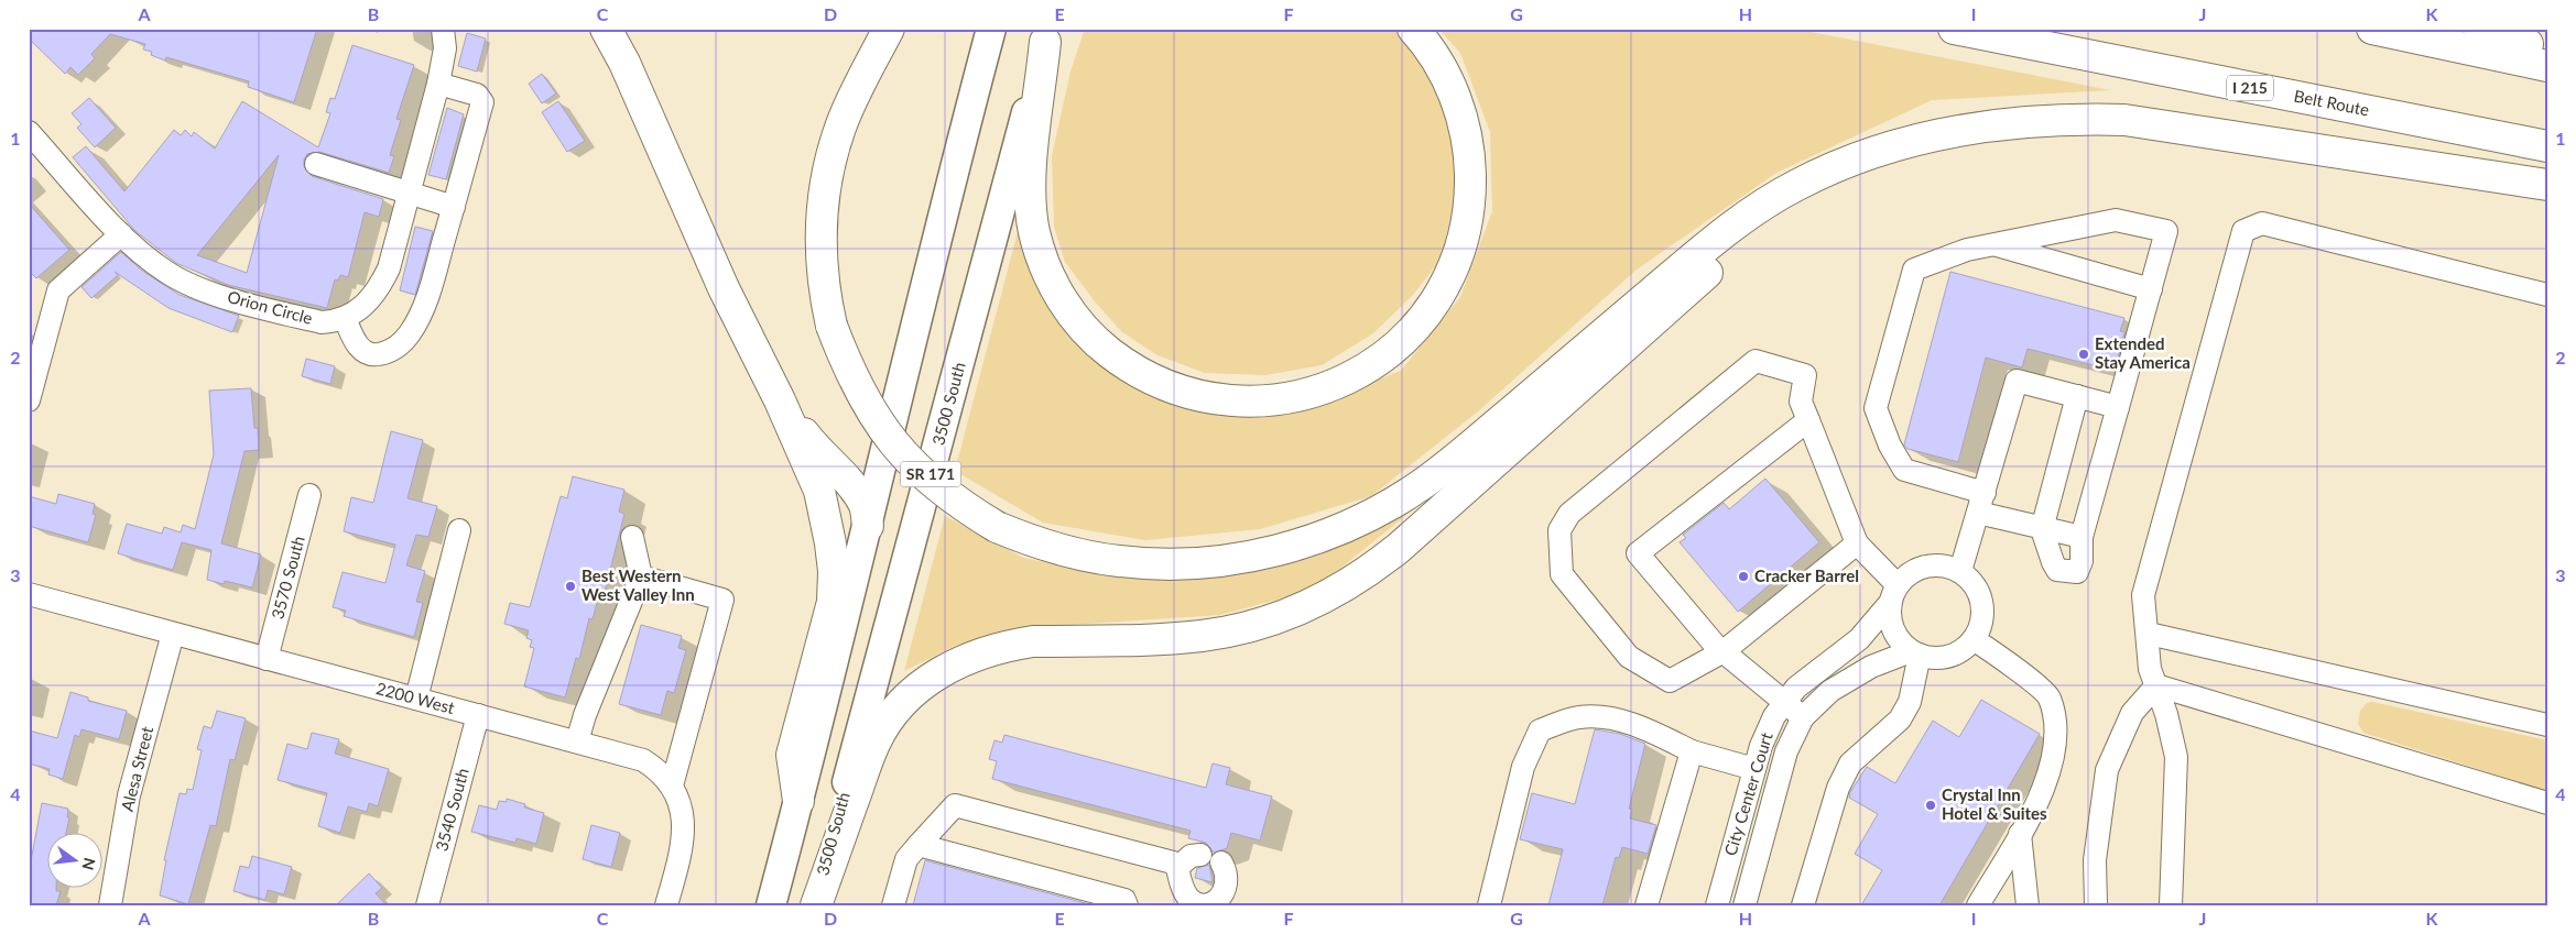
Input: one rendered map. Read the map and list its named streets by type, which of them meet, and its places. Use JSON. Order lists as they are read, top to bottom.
{
  "streets": {
    "highway": ["I 215", "Belt Route"],
    "main road": ["3500 South", "SR 171"],
    "street": [
      "Orion Circle",
      "3570 South",
      "2200 West",
      "Alesa Street",
      "City Center Court",
      "3540 South"
    ]
  },
  "crossings": [
    ["3570 South", "2200 West"],
    ["2200 West", "Alesa Street"],
    ["2200 West", "3540 South"]
  ],
  "places": [
    "Extended Stay America",
    "Cracker Barrel",
    "Best Western West Valley Inn",
    "Crystal Inn Hotel & Suites"
  ],
  "north": "right",
  "grid": {
    "columns": [
      "A",
      "B",
      "C",
      "D",
      "E",
      "F",
      "G",
      "H",
      "I",
      "J",
      "K"
    ],
    "rows": [
      "1",
      "2",
      "3",
      "4"
    ]
  }
}
